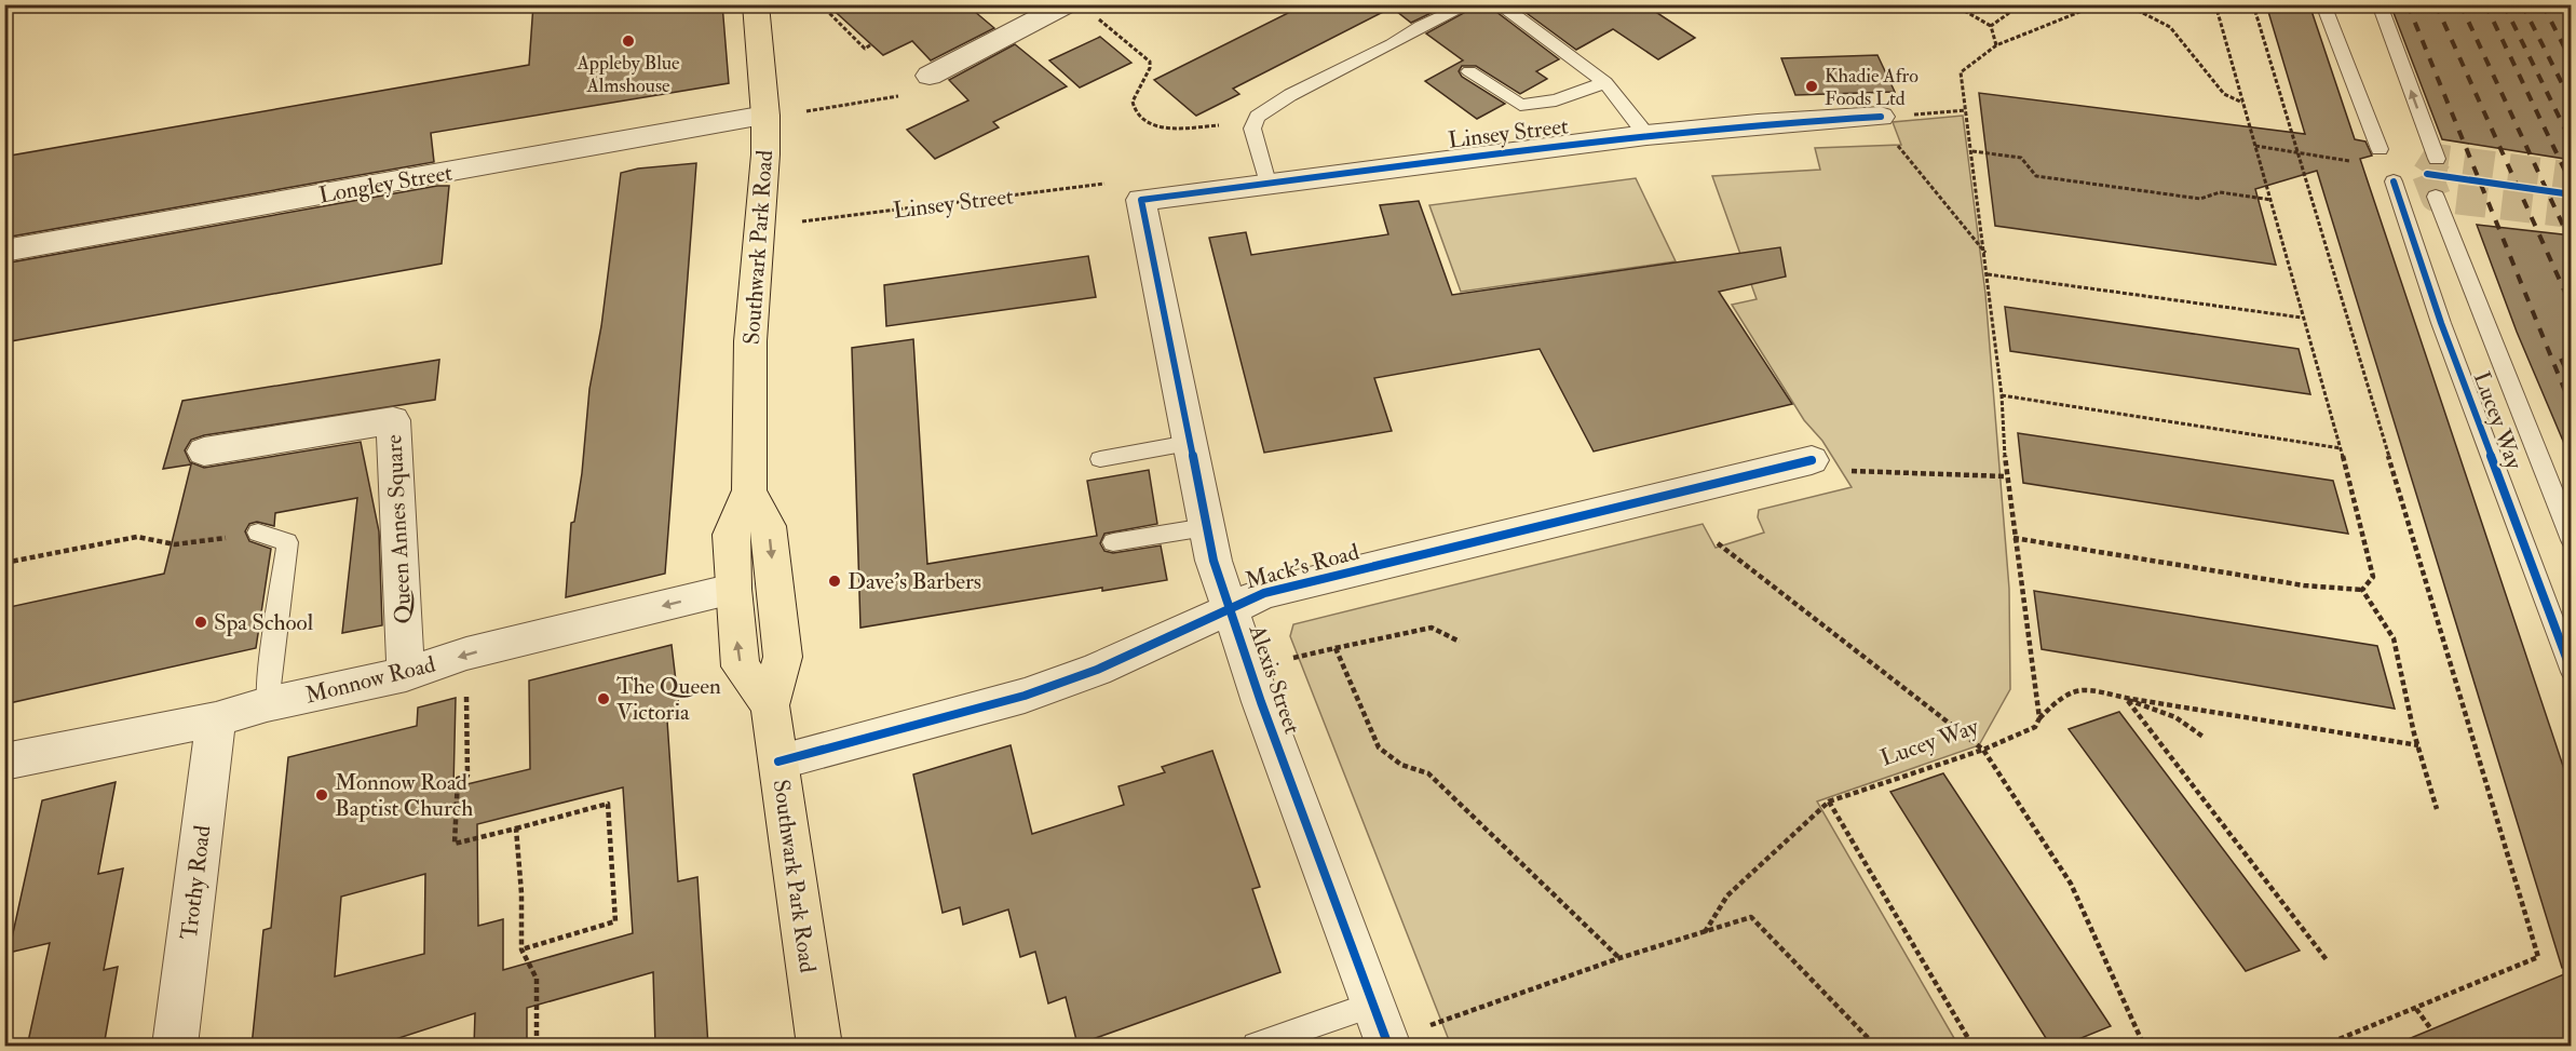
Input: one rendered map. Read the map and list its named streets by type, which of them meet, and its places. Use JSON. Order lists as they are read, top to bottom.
{
  "streets": {
    "main road": ["Southwark Park Road"],
    "street": [
      "Linsey Street",
      "Longley Street",
      "Queen Annes Square",
      "Mack's Road",
      "Monnow Road",
      "Alexis Street",
      "Trothy Road"
    ],
    "lane": ["Lucey Way"]
  },
  "crossings": [
    ["Linsey Street", "Alexis Street"],
    ["Longley Street", "Southwark Park Road"],
    ["Southwark Park Road", "Mack's Road"],
    ["Southwark Park Road", "Monnow Road"],
    ["Queen Annes Square", "Monnow Road"],
    ["Mack's Road", "Alexis Street"],
    ["Monnow Road", "Trothy Road"]
  ],
  "one_way": ["Monnow Road"],
  "places": [
    "Appleby Blue Almshouse",
    "Khadie Afro Foods Ltd",
    "Dave's Barbers",
    "Spa School",
    "The Queen Victoria",
    "Monnow Road Baptist Church"
  ]
}
